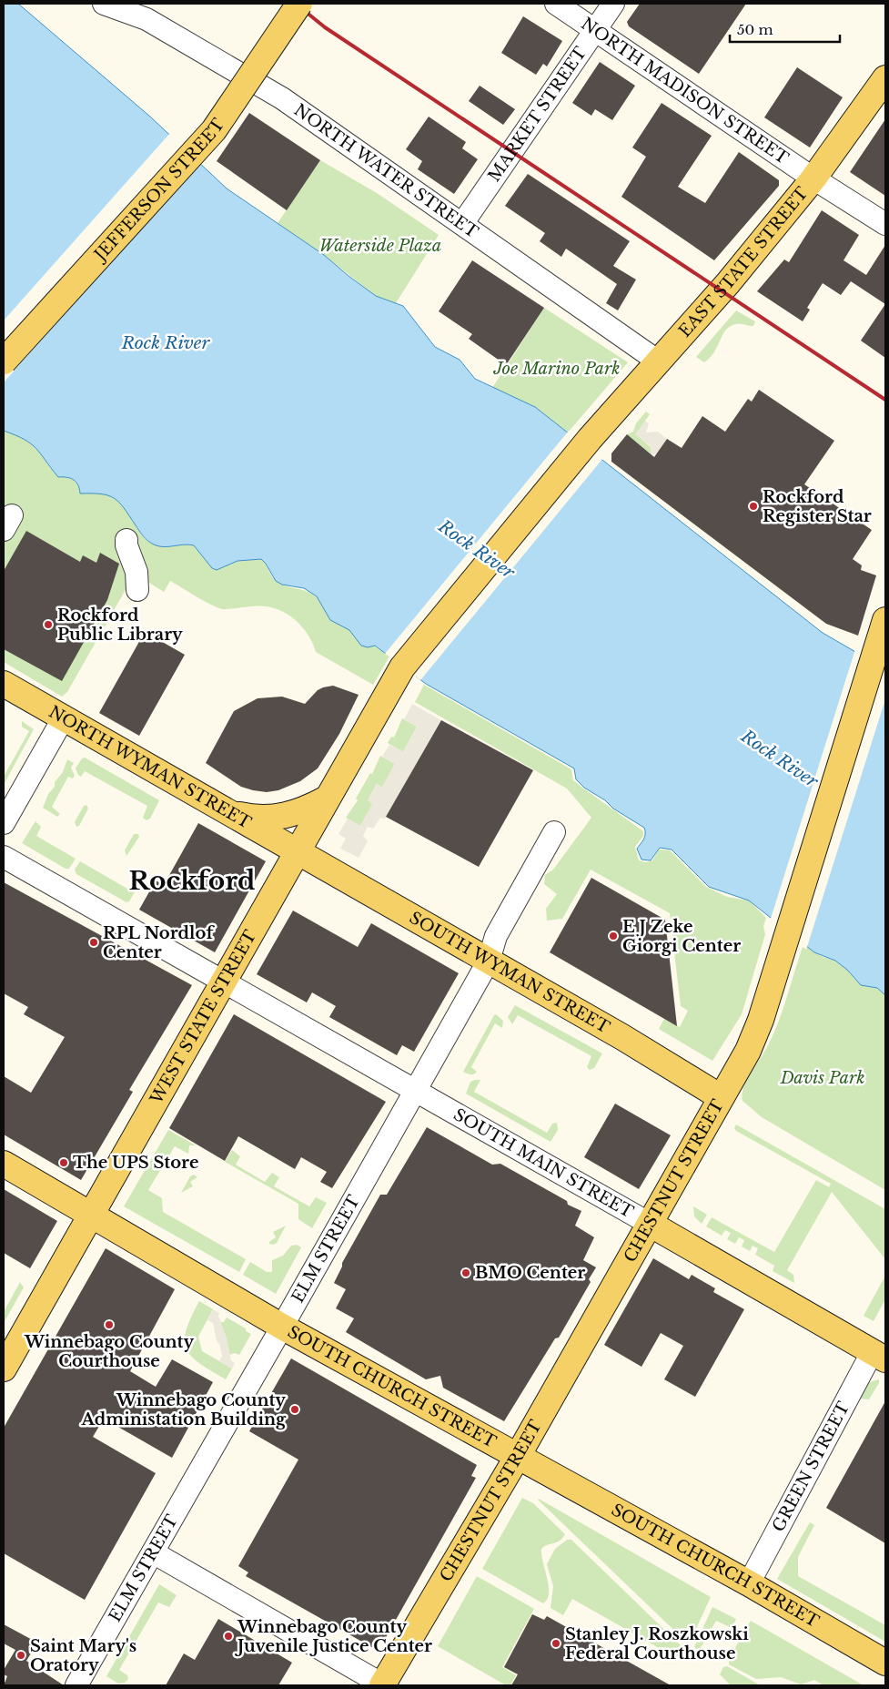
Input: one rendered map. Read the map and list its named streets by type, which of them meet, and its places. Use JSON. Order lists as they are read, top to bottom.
{
  "streets": {
    "main road": [
      "JEFFERSON STREET",
      "EAST STATE STREET",
      "NORTH WYMAN STREET",
      "SOUTH WYMAN STREET",
      "WEST STATE STREET",
      "SOUTH MAIN STREET",
      "CHESTNUT STREET",
      "SOUTH CHURCH STREET"
    ],
    "street": [
      "NORTH MADISON STREET",
      "MARKET STREET",
      "NORTH WATER STREET",
      "ELM STREET",
      "GREEN STREET"
    ]
  },
  "crossings": [
    ["NORTH MADISON STREET", "MARKET STREET"],
    ["NORTH MADISON STREET", "EAST STATE STREET"],
    ["MARKET STREET", "NORTH WATER STREET"],
    ["NORTH WATER STREET", "EAST STATE STREET"],
    ["EAST STATE STREET", "WEST STATE STREET"],
    ["NORTH WYMAN STREET", "SOUTH WYMAN STREET"],
    ["NORTH WYMAN STREET", "WEST STATE STREET"],
    ["SOUTH WYMAN STREET", "WEST STATE STREET"],
    ["SOUTH WYMAN STREET", "CHESTNUT STREET"],
    ["SOUTH WYMAN STREET", "ELM STREET"],
    ["WEST STATE STREET", "SOUTH MAIN STREET"],
    ["WEST STATE STREET", "SOUTH CHURCH STREET"],
    ["SOUTH MAIN STREET", "CHESTNUT STREET"],
    ["SOUTH MAIN STREET", "ELM STREET"],
    ["SOUTH MAIN STREET", "GREEN STREET"],
    ["CHESTNUT STREET", "SOUTH CHURCH STREET"],
    ["ELM STREET", "SOUTH CHURCH STREET"],
    ["SOUTH CHURCH STREET", "GREEN STREET"]
  ],
  "districts": ["Rockford"],
  "water": ["Rock River"],
  "parks": ["Waterside Plaza", "Joe Marino Park", "Davis Park"],
  "places": [
    "Rockford Register Star",
    "Rockford Public Library",
    "E J Zeke Giorgi Center",
    "RPL Nordlof Center",
    "The UPS Store",
    "BMO Center",
    "Winnebago County Courthouse",
    "Winnebago County Administation Building",
    "Winnebago County Juvenile Justice Center",
    "Stanley J. Roszkowski Federal Courthouse",
    "Saint Mary's Oratory"
  ],
  "scale_bar": "50 m"
}
